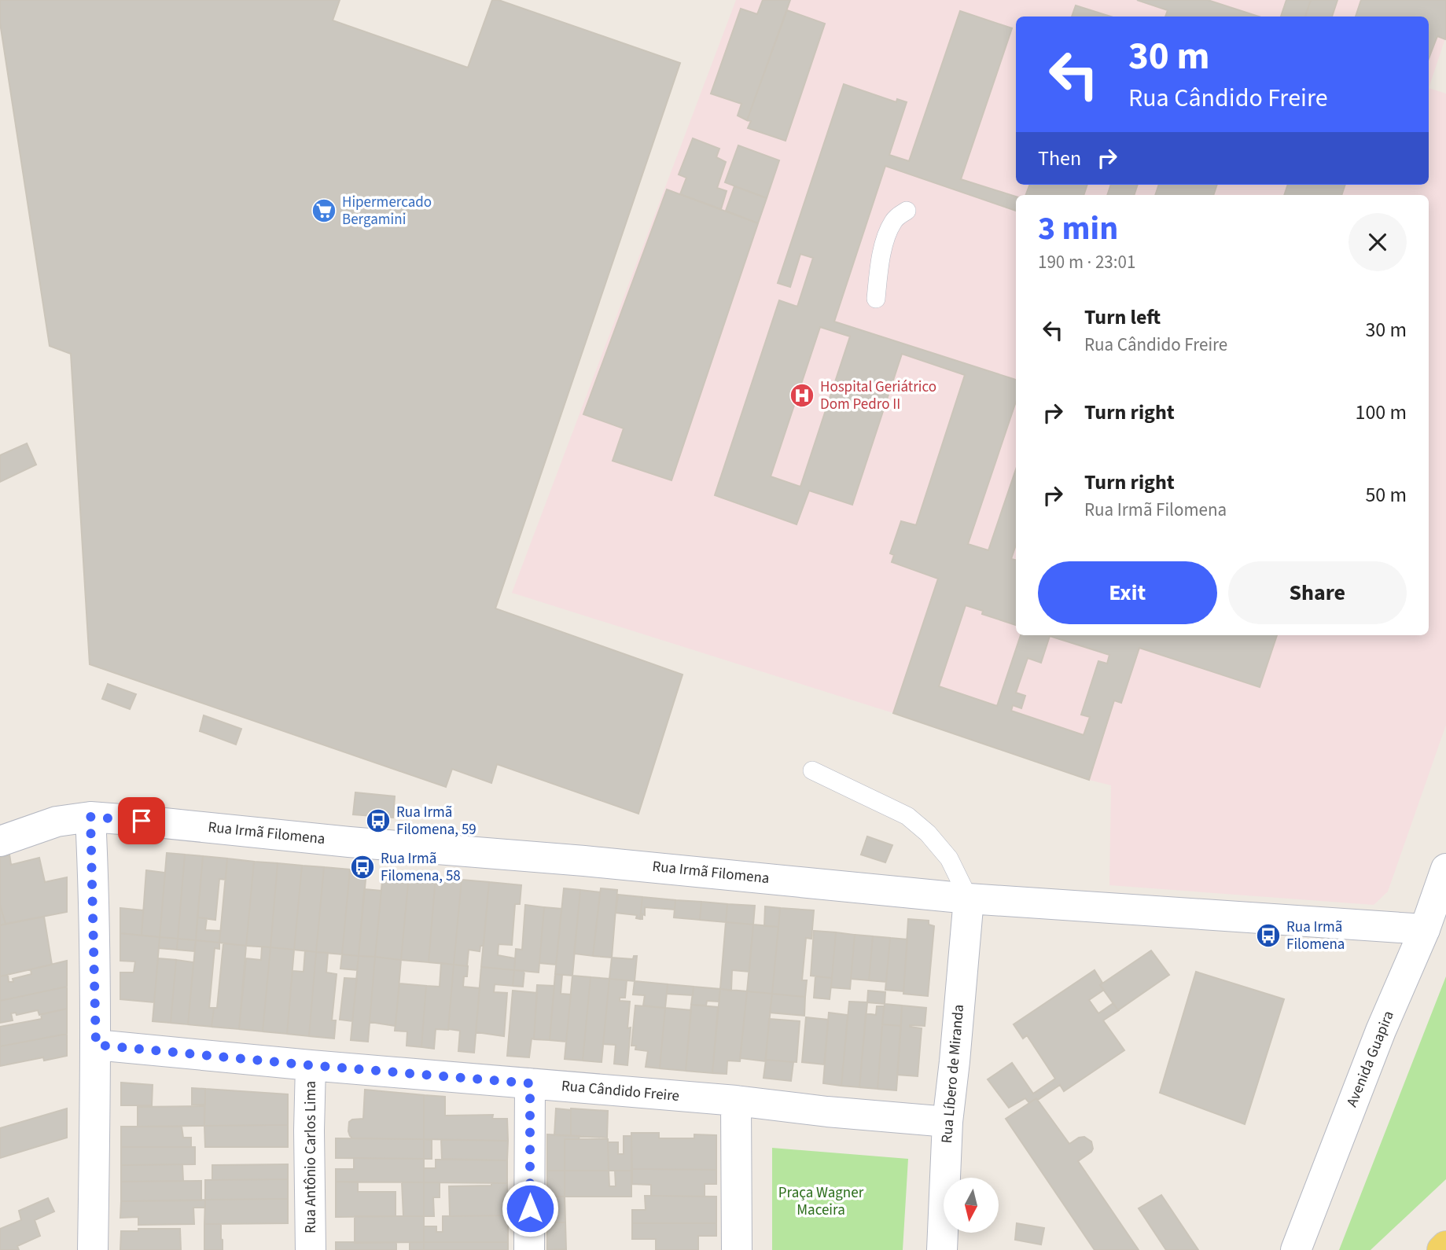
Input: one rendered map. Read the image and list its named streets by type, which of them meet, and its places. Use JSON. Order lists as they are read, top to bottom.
{
  "streets": {
    "street": [
      "Rua Irmã Filomena",
      "Avenida Guapira",
      "Rua Líbero de Miranda",
      "Rua Cândido Freire",
      "Rua Antônio Carlos Lima"
    ]
  },
  "crossings": [
    ["Rua Irmã Filomena", "Avenida Guapira"],
    ["Rua Irmã Filomena", "Rua Líbero de Miranda"],
    ["Rua Líbero de Miranda", "Rua Cândido Freire"],
    ["Rua Cândido Freire", "Rua Antônio Carlos Lima"]
  ],
  "parks": ["Praça Wagner Maceira"],
  "places": {
    "supermarket": ["Hipermercado Bergamini"],
    "hospital": ["Hospital Geriátrico Dom Pedro II"],
    "bus stop": ["Rua Irmã Filomena, 59", "Rua Irmã Filomena, 58", "Rua Irmã Filomena"]
  },
  "north": "bottom",
  "page": {
    "turn": ["30 m", "Rua Cândido Freire"],
    "then": "Then",
    "heading": ["3 min", "190 m · 23:01"],
    "list": [
      {
        "name": "Turn left",
        "note": "Rua Cândido Freire",
        "value": "30 m"
      },
      {
        "name": "Turn right",
        "value": "100 m"
      },
      {
        "name": "Turn right",
        "note": "Rua Irmã Filomena",
        "value": "50 m"
      }
    ],
    "buttons": ["Exit", "Share"]
  }
}
